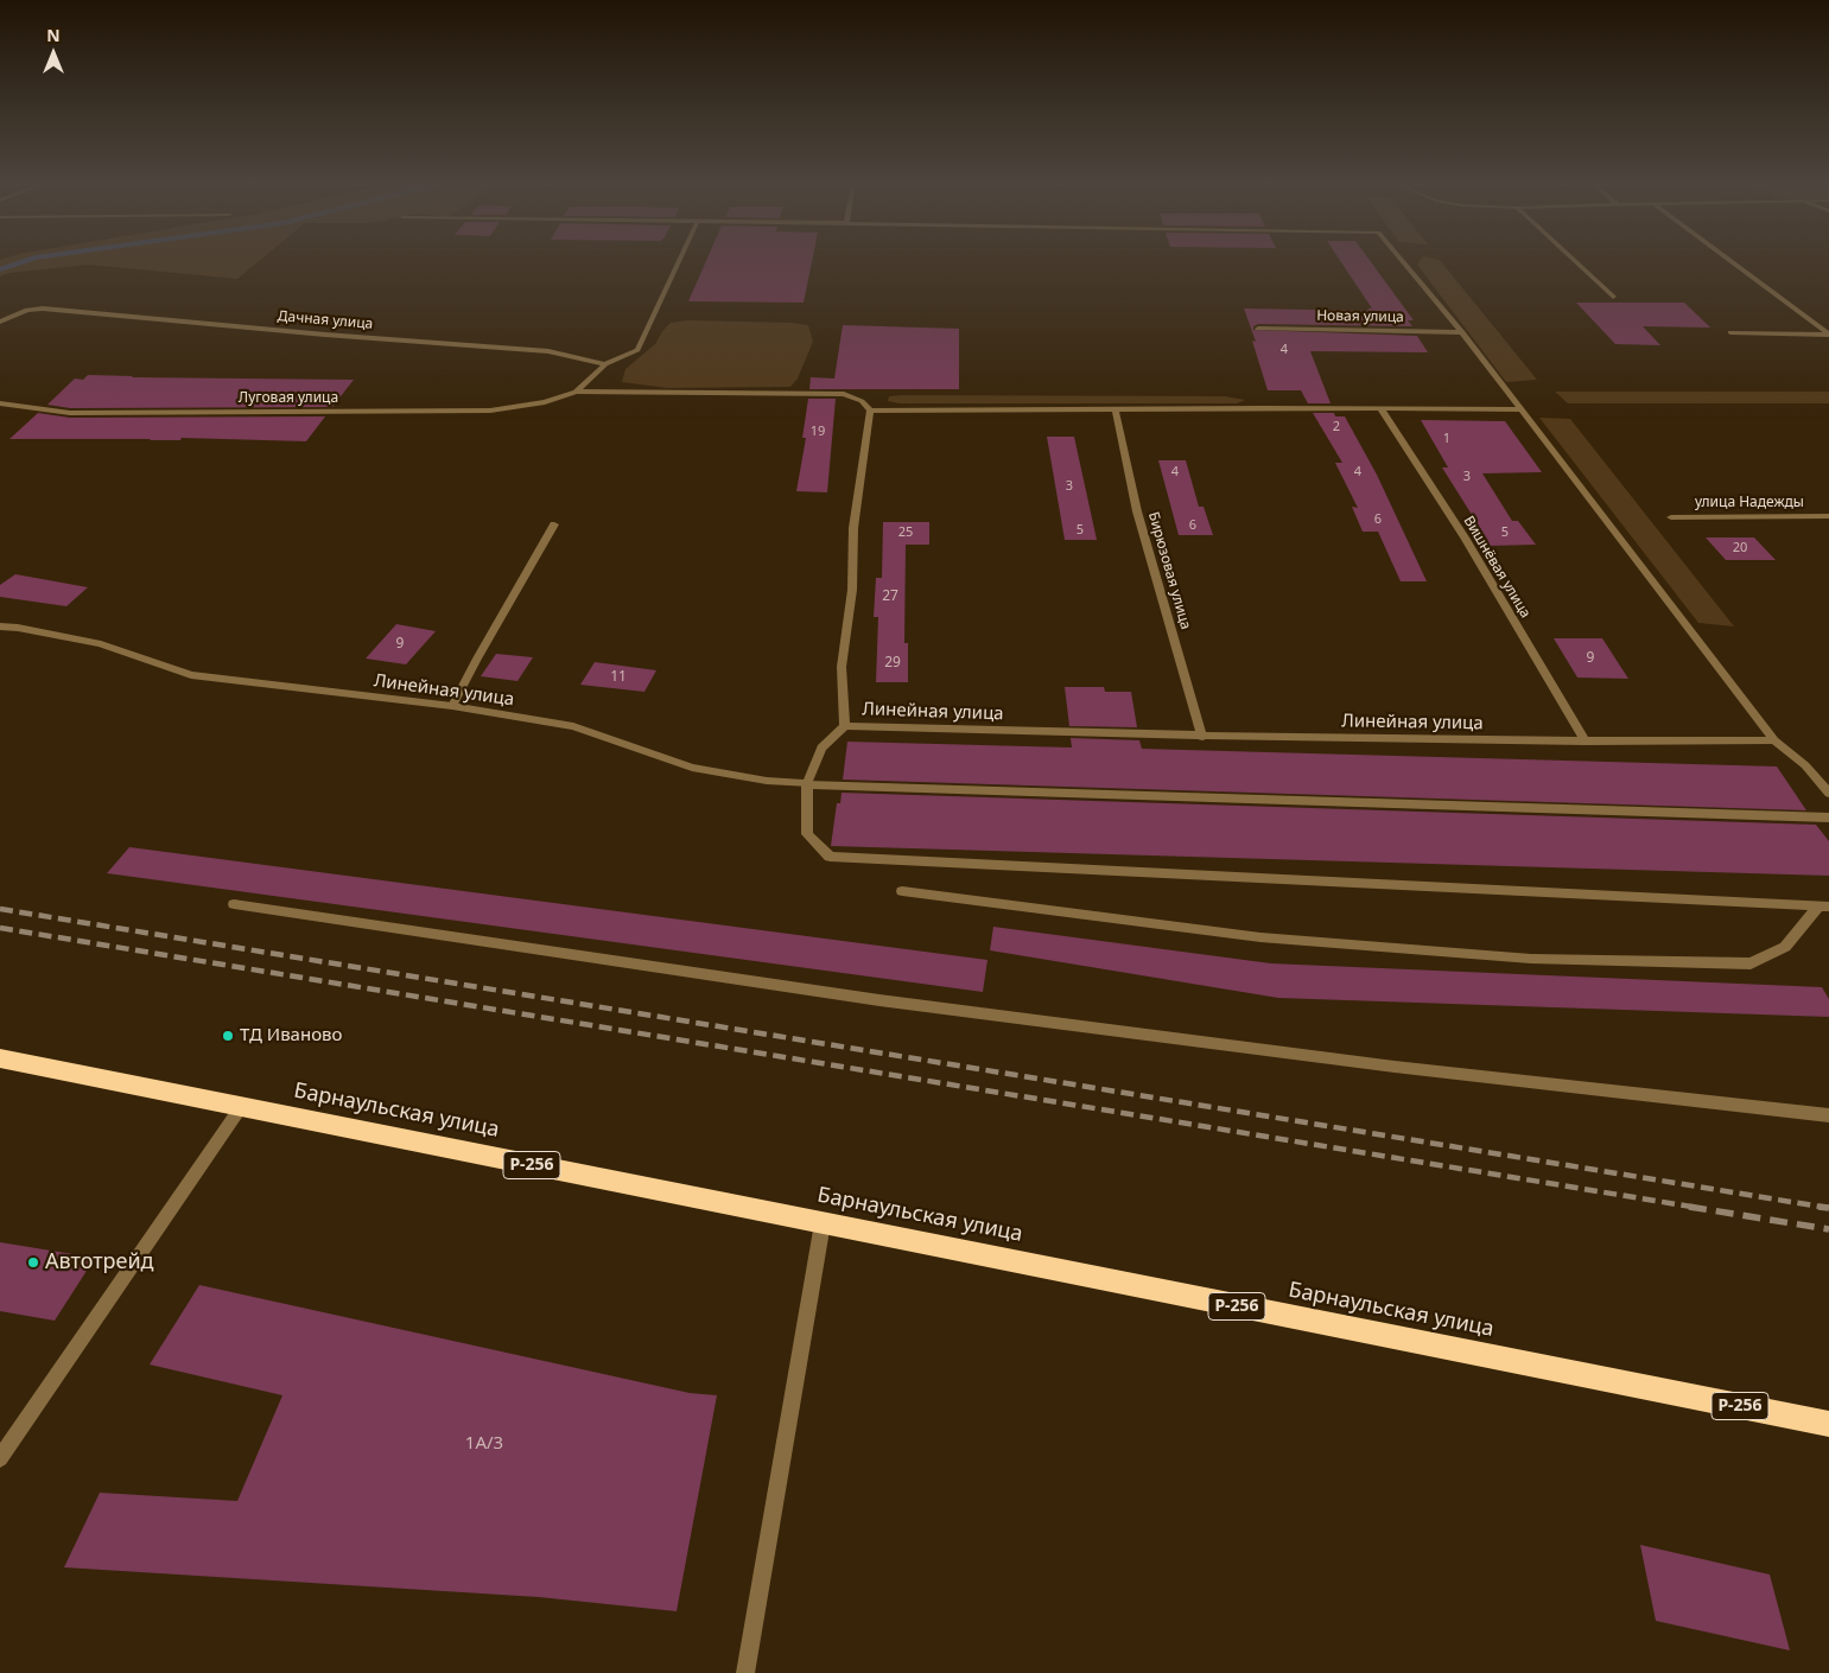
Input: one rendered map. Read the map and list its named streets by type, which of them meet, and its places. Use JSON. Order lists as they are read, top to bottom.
{
  "streets": {
    "highway": ["Барнаульская улица", "Р-256"],
    "street": [
      "Новая улица",
      "Дачная улица",
      "Луговая улица",
      "улица Надежды",
      "Вишнёвая улица",
      "Бирюзовая улица",
      "Линейная улица"
    ]
  },
  "crossings": [
    ["Вишнёвая улица", "Линейная улица"],
    ["Бирюзовая улица", "Линейная улица"]
  ],
  "places": ["ТД Иваново", "Автотрейд"],
  "house_numbers": [
    "4",
    "2",
    "19",
    "1",
    "4",
    "4",
    "3",
    "3",
    "6",
    "6",
    "5",
    "25",
    "5",
    "20",
    "27",
    "9",
    "9",
    "29",
    "11",
    "1А/3"
  ],
  "north": "top"
}
